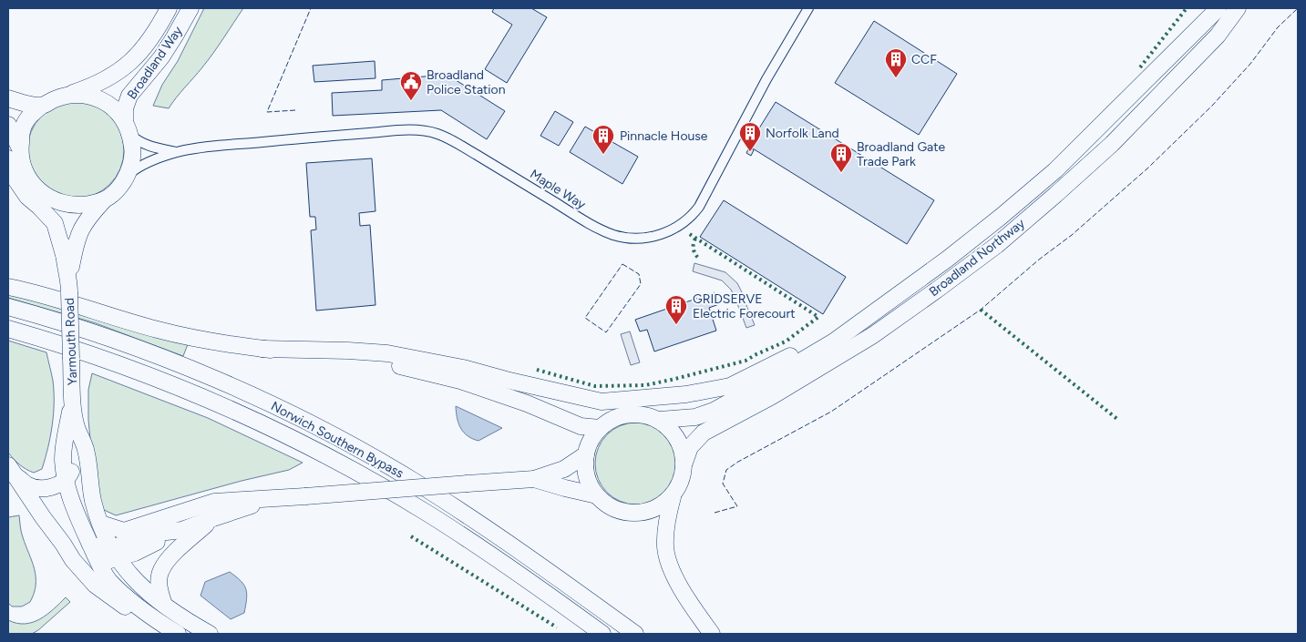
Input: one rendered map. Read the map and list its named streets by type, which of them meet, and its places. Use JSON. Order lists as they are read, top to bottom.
{
  "streets": {
    "highway": [
      "Broadland Way",
      "Broadland Northway",
      "Yarmouth Road",
      "Norwich Southern Bypass"
    ],
    "street": ["Maple Way"]
  },
  "crossings": [
    ["Broadland Way", "Maple Way"],
    ["Broadland Way", "Yarmouth Road"],
    ["Maple Way", "Yarmouth Road"]
  ],
  "places": {
    "building": [
      "CCF",
      "Norfolk Land",
      "Pinnacle House",
      "Broadland Gate Trade Park",
      "GRIDSERVE Electric Forecourt"
    ],
    "public building": ["Broadland Police Station"]
  }
}
